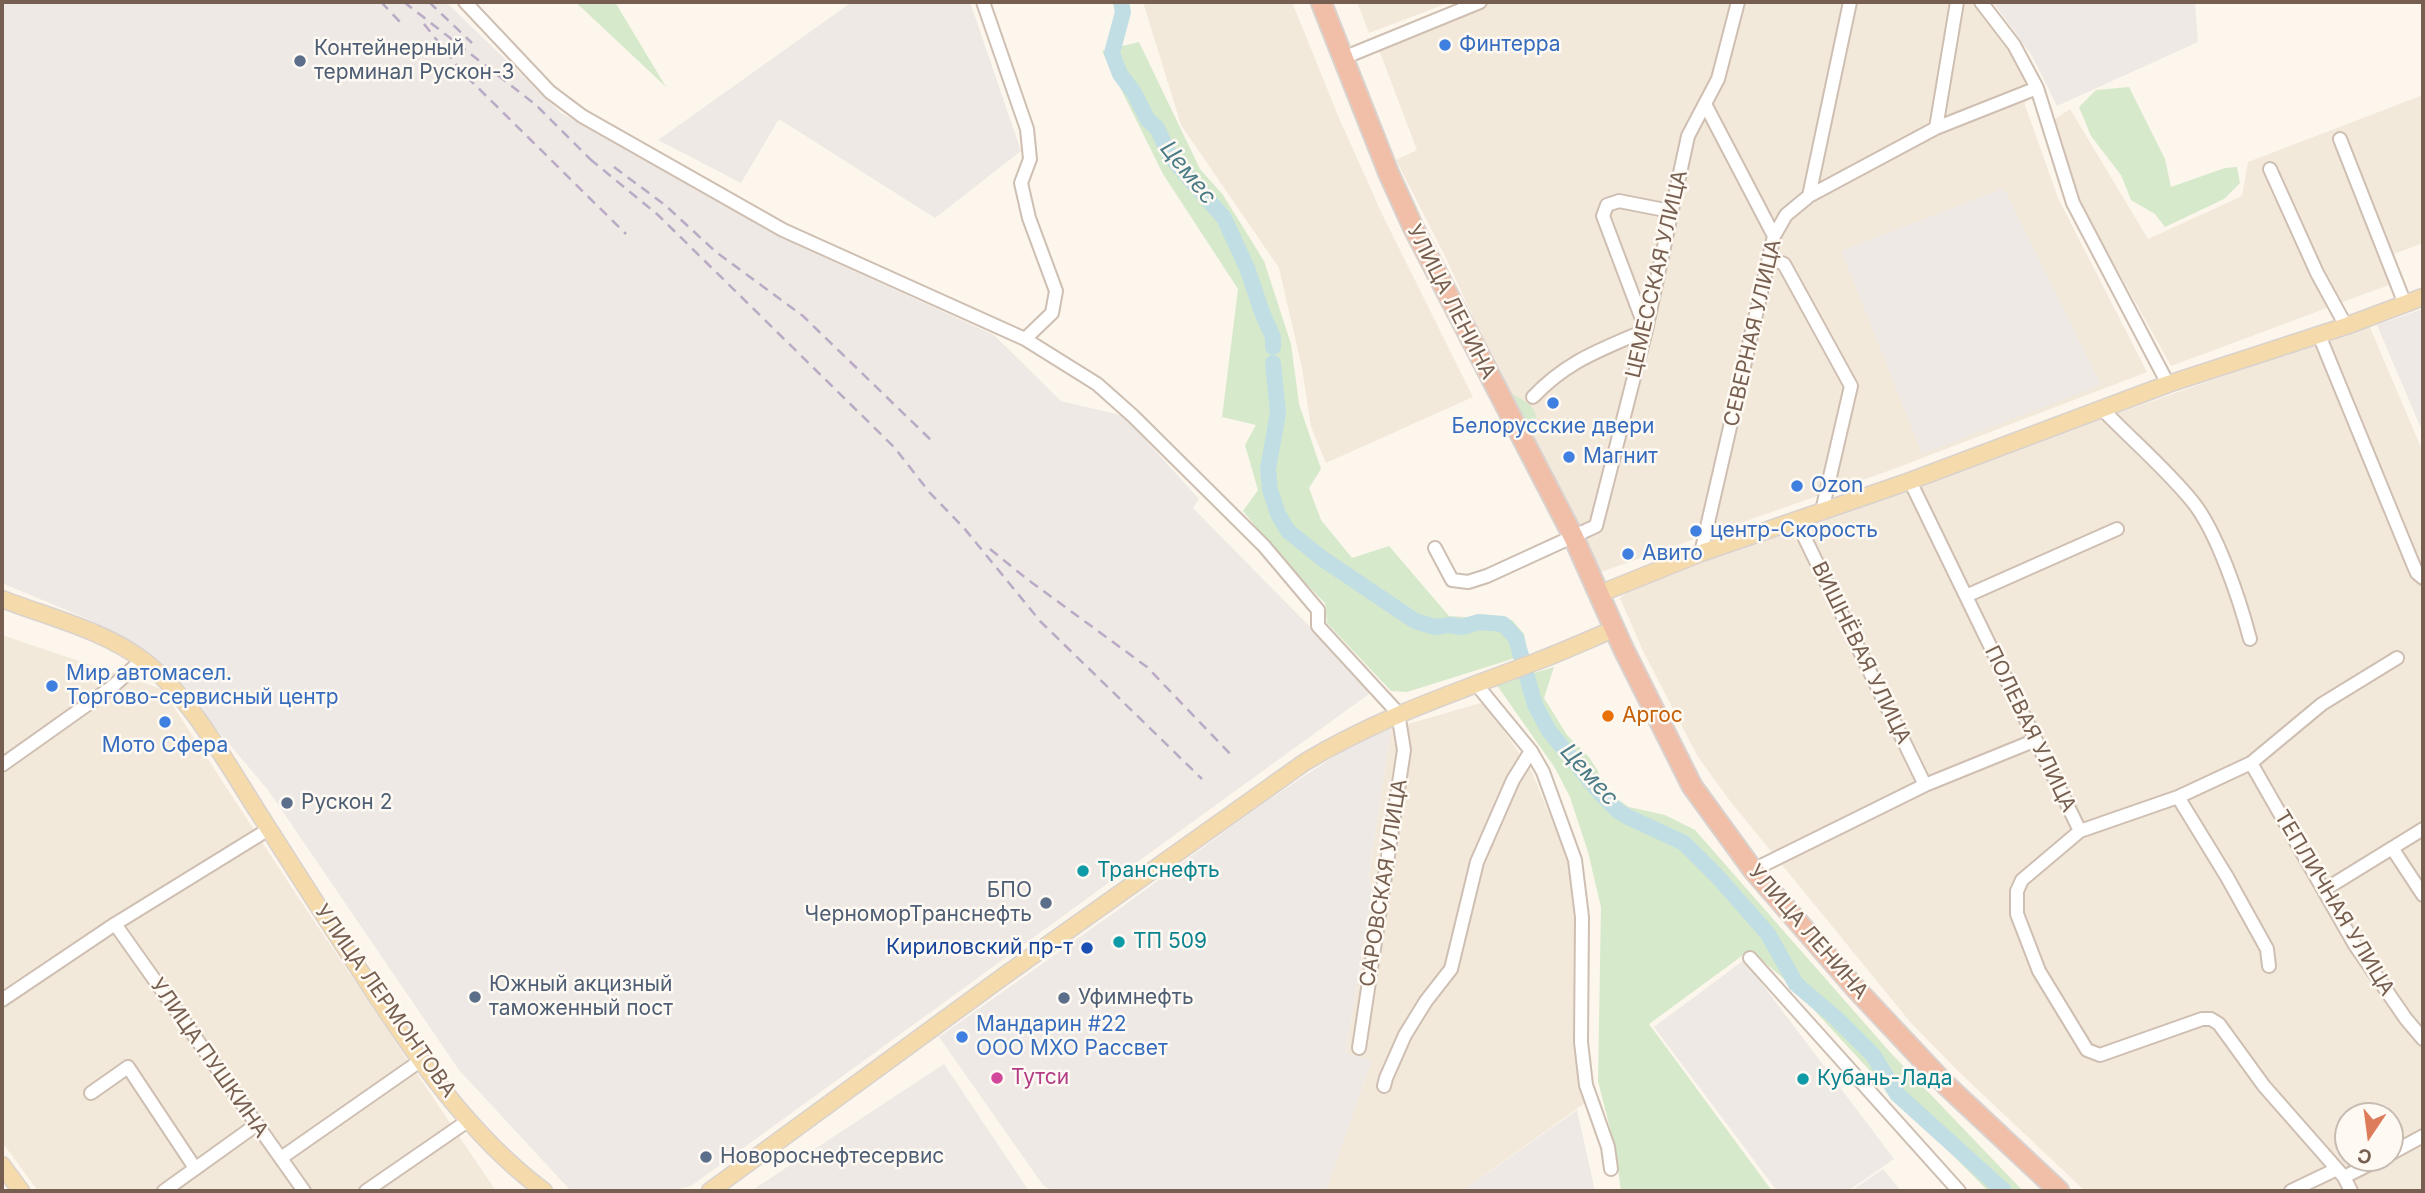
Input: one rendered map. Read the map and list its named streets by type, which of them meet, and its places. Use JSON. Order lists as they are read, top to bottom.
{
  "streets": {
    "highway": ["УЛИЦА ЛЕНИНА"],
    "main road": ["УЛИЦА ЛЕРМОНТОВА"],
    "street": [
      "ЦЕМЕССКАЯ УЛИЦА",
      "СЕВЕРНАЯ УЛИЦА",
      "ВИШНЁВАЯ УЛИЦА",
      "ПОЛЕВАЯ УЛИЦА",
      "САРОВСКАЯ УЛИЦА",
      "ТЕПЛИЧНАЯ УЛИЦА",
      "УЛИЦА ПУШКИНА"
    ]
  },
  "crossings": [
    ["ЦЕМЕССКАЯ УЛИЦА", "УЛИЦА ЛЕНИНА"]
  ],
  "water": ["Цемес"],
  "places": [
    "Финтерра",
    "Контейнерный терминал Рускон-3",
    "Белорусские двери",
    "Магнит",
    "Ozon",
    "центр-Скорость",
    "Авито",
    "Мир автомасел. Торгово-сервисный центр",
    "Аргос",
    "Мото Сфера",
    "Рускон 2",
    "Транснефть",
    "БПО ЧерноморТранснефть",
    "ТП 509",
    "Кириловский пр-т",
    "Южный акцизный таможенный пост",
    "Уфимнефть",
    "Мандарин #22 ООО МХО Рассвет",
    "Тутси",
    "Кубань-Лада",
    "Новороснефтесервис"
  ],
  "north": "bottom"
}
